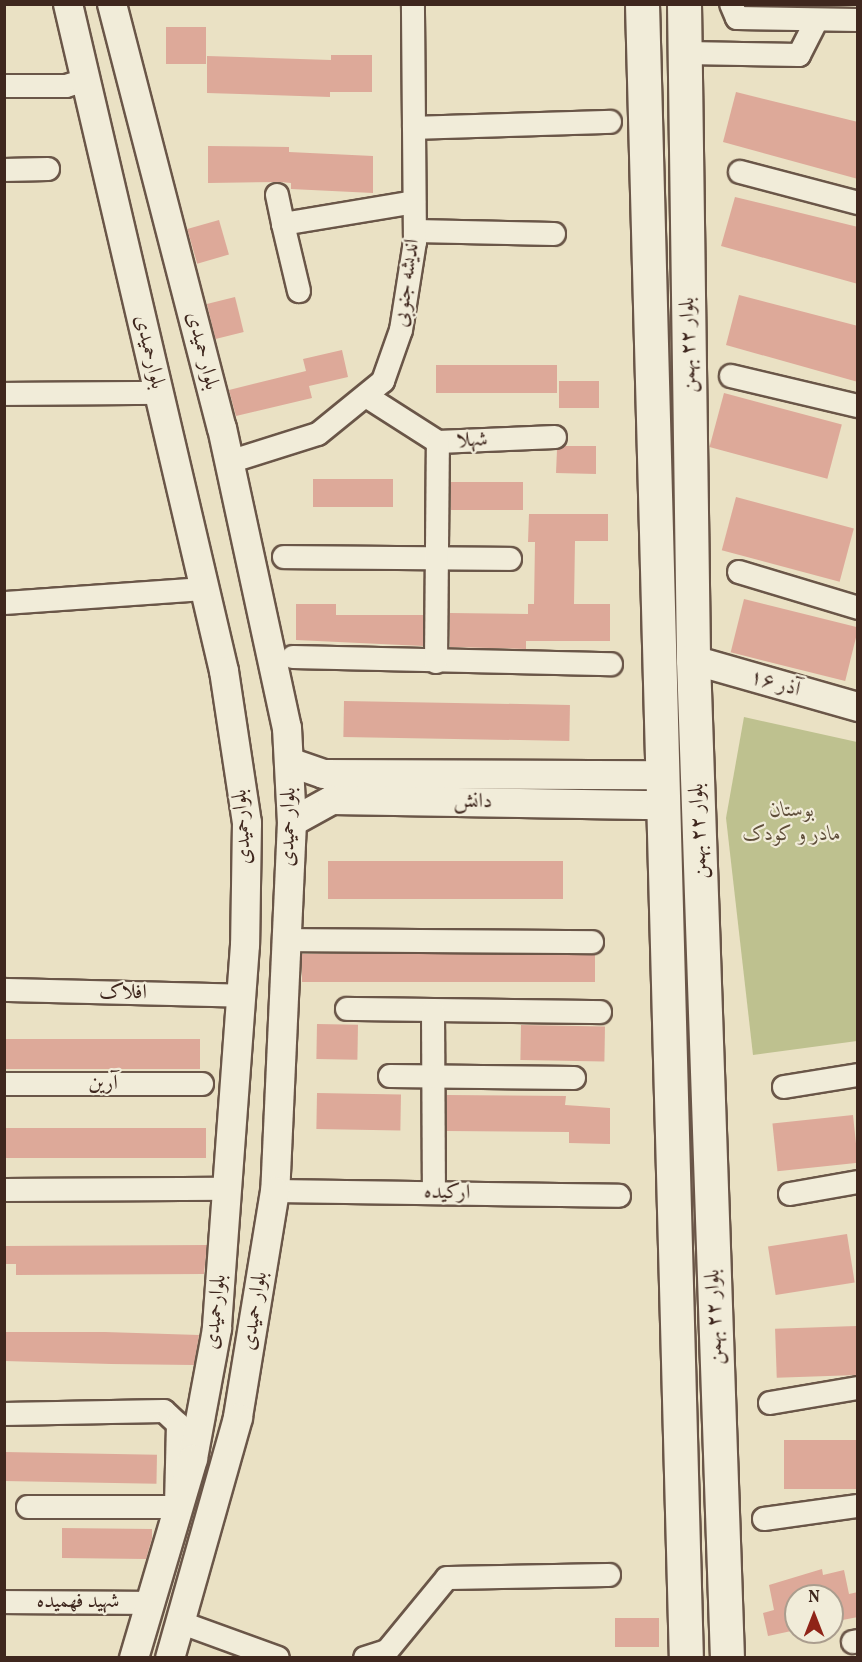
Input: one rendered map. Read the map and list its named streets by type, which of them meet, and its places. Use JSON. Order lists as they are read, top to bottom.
{
  "streets": {
    "main road": ["بلوار ۲۲ بهمن"],
    "street": [
      "اندیشه جنوبی",
      "بلوار حمیدی",
      "بلوارحمیدی",
      "شهلا",
      "۱۶ آذر",
      "دانش",
      "افلاک",
      "آرین",
      "ارکیده",
      "شهید فهمیده"
    ]
  },
  "crossings": [
    ["اندیشه جنوبی", "بلوار حمیدی"],
    ["اندیشه جنوبی", "شهلا"],
    ["بلوار ۲۲ بهمن", "۱۶ آذر"],
    ["بلوار ۲۲ بهمن", "دانش"],
    ["بلوار حمیدی", "دانش"],
    ["بلوار حمیدی", "ارکیده"],
    ["بلوارحمیدی", "افلاک"],
    ["بلوارحمیدی", "شهید فهمیده"]
  ],
  "parks": ["بوستان مادر و کودک"],
  "north": "top"
}
